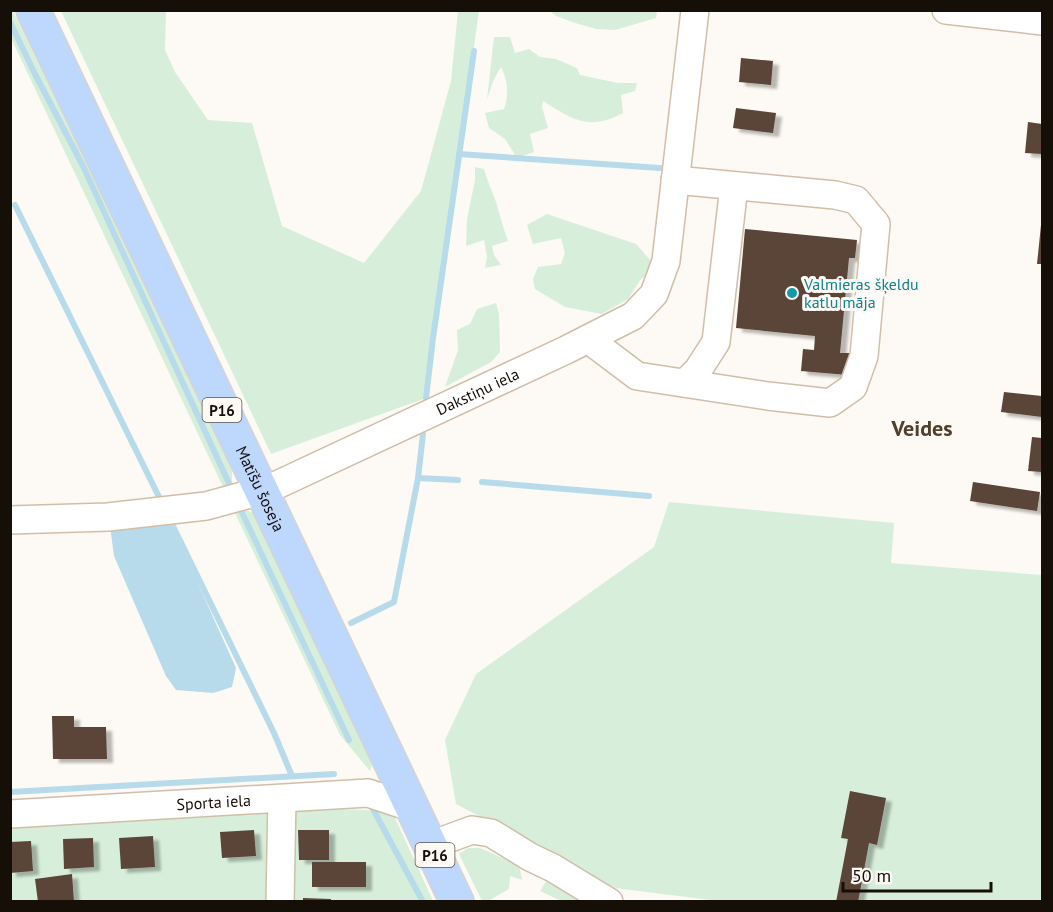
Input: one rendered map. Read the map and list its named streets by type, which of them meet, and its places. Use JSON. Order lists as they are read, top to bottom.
{
  "streets": {
    "main road": ["P16", "Matīšu šoseja"],
    "street": ["Dakstiņu iela", "Sporta iela"]
  },
  "crossings": [
    ["Dakstiņu iela", "Matīšu šoseja"],
    ["Matīšu šoseja", "Sporta iela"]
  ],
  "districts": ["Veides"],
  "places": ["Valmieras šķeldu katlu māja"],
  "scale_bar": "50 m"
}
